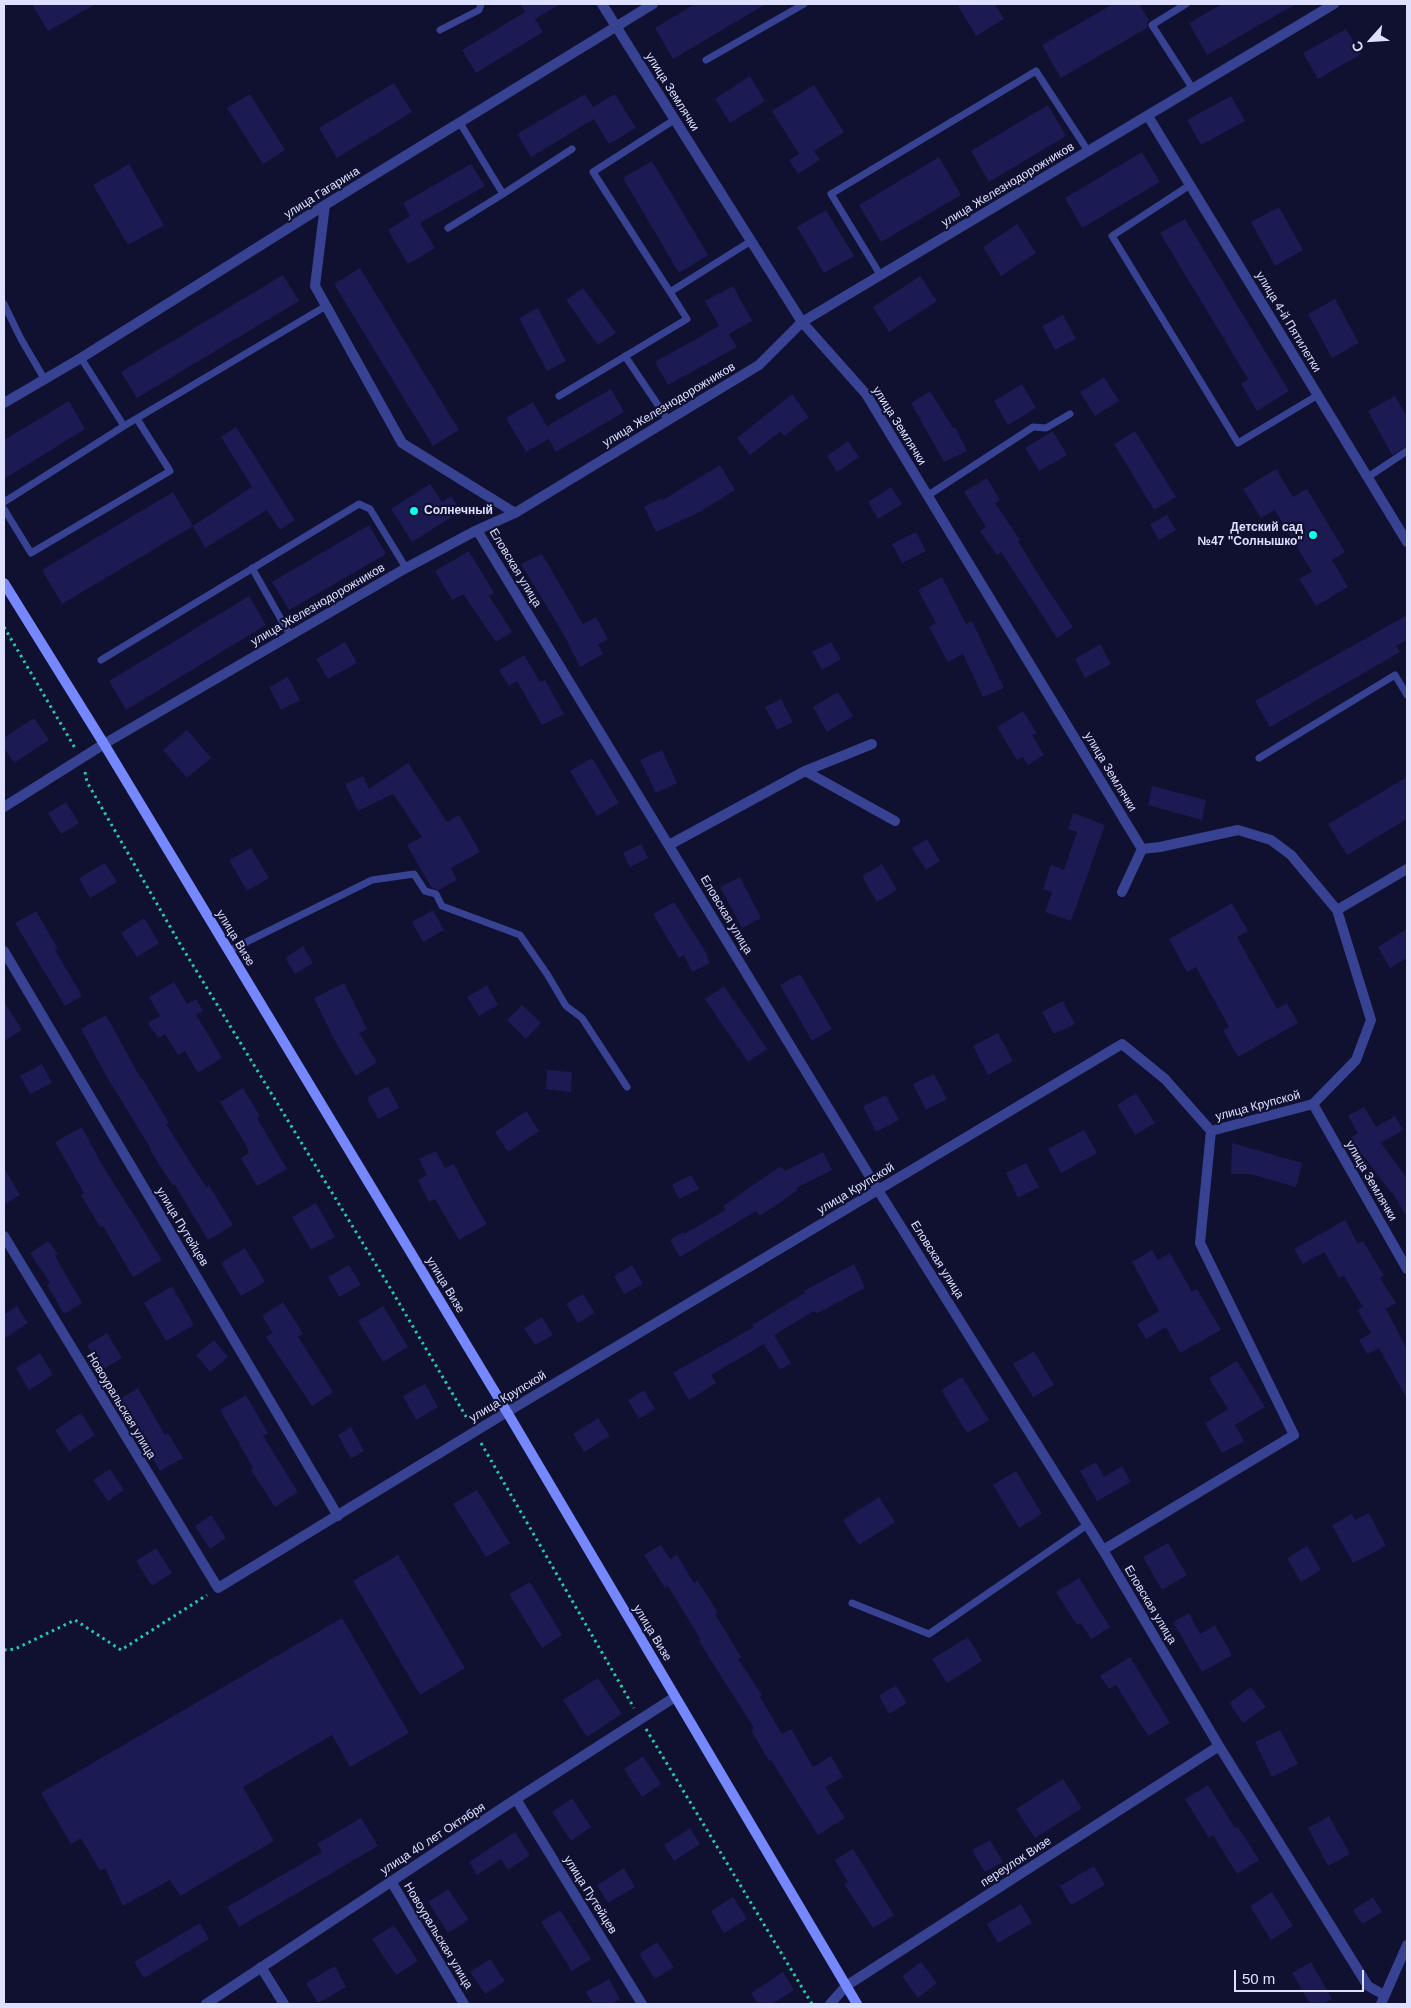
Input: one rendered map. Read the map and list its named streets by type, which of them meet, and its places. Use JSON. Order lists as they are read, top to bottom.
{
  "streets": {
    "street": [
      "улица Землячки",
      "улица Железнодорожников",
      "улица Гагарина",
      "улица 4-й Пятилетки",
      "Еловская улица",
      "улица Визе",
      "улица Крупской",
      "улица Путейцев",
      "Новоуральская улица",
      "улица 40 лет Октября",
      "переулок Визе"
    ]
  },
  "crossings": [
    ["улица Землячки", "улица Железнодорожников"],
    ["улица Землячки", "улица Гагарина"],
    ["улица Землячки", "улица Крупской"],
    ["улица Железнодорожников", "улица 4-й Пятилетки"],
    ["улица Железнодорожников", "Еловская улица"],
    ["улица Железнодорожников", "улица Визе"],
    ["Еловская улица", "улица Крупской"],
    ["Еловская улица", "переулок Визе"],
    ["улица Визе", "улица Крупской"],
    ["улица Визе", "улица 40 лет Октября"],
    ["улица Визе", "переулок Визе"],
    ["улица Крупской", "улица Путейцев"],
    ["улица Крупской", "Новоуральская улица"],
    ["улица Путейцев", "улица 40 лет Октября"],
    ["Новоуральская улица", "улица 40 лет Октября"]
  ],
  "places": ["Солнечный", "Детский сад №47 \"Солнышко\""],
  "scale_bar": "50 m",
  "north": "bottom left"
}
